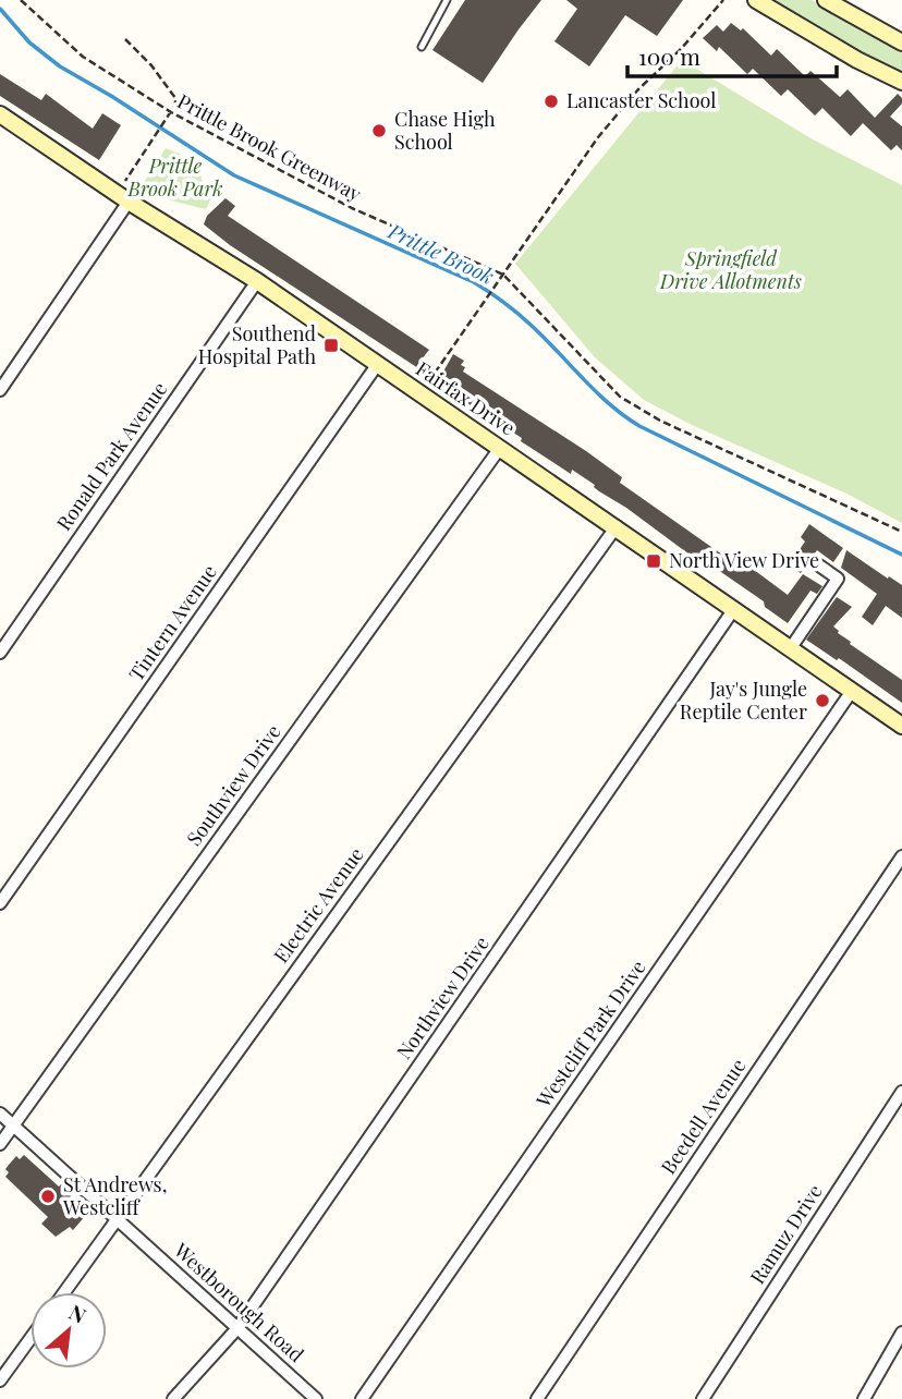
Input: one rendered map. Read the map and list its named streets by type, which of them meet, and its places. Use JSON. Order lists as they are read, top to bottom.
{
  "streets": {
    "street": [
      "Fairfax Drive",
      "Ronald Park Avenue",
      "Tintern Avenue",
      "Southview Drive",
      "Electric Avenue",
      "Northview Drive",
      "Westcliff Park Drive",
      "Beedell Avenue",
      "Ramuz Drive",
      "Westborough Road"
    ],
    "path": ["Prittle Brook Greenway"]
  },
  "crossings": [
    ["Fairfax Drive", "Ronald Park Avenue"],
    ["Fairfax Drive", "Tintern Avenue"],
    ["Fairfax Drive", "Southview Drive"],
    ["Fairfax Drive", "Electric Avenue"],
    ["Fairfax Drive", "Northview Drive"],
    ["Fairfax Drive", "Westcliff Park Drive"],
    ["Southview Drive", "Westborough Road"],
    ["Electric Avenue", "Westborough Road"],
    ["Northview Drive", "Westborough Road"]
  ],
  "water": ["Prittle Brook"],
  "parks": ["Prittle Brook Park", "Springfield Drive Allotments"],
  "places": {
    "other": [
      "Lancaster School",
      "Chase High School",
      "Jay's Jungle Reptile Center",
      "St Andrews, Westcliff"
    ],
    "transit": ["Southend Hospital Path", "North View Drive"]
  },
  "scale_bar": "100 m",
  "north": "top right"
}
